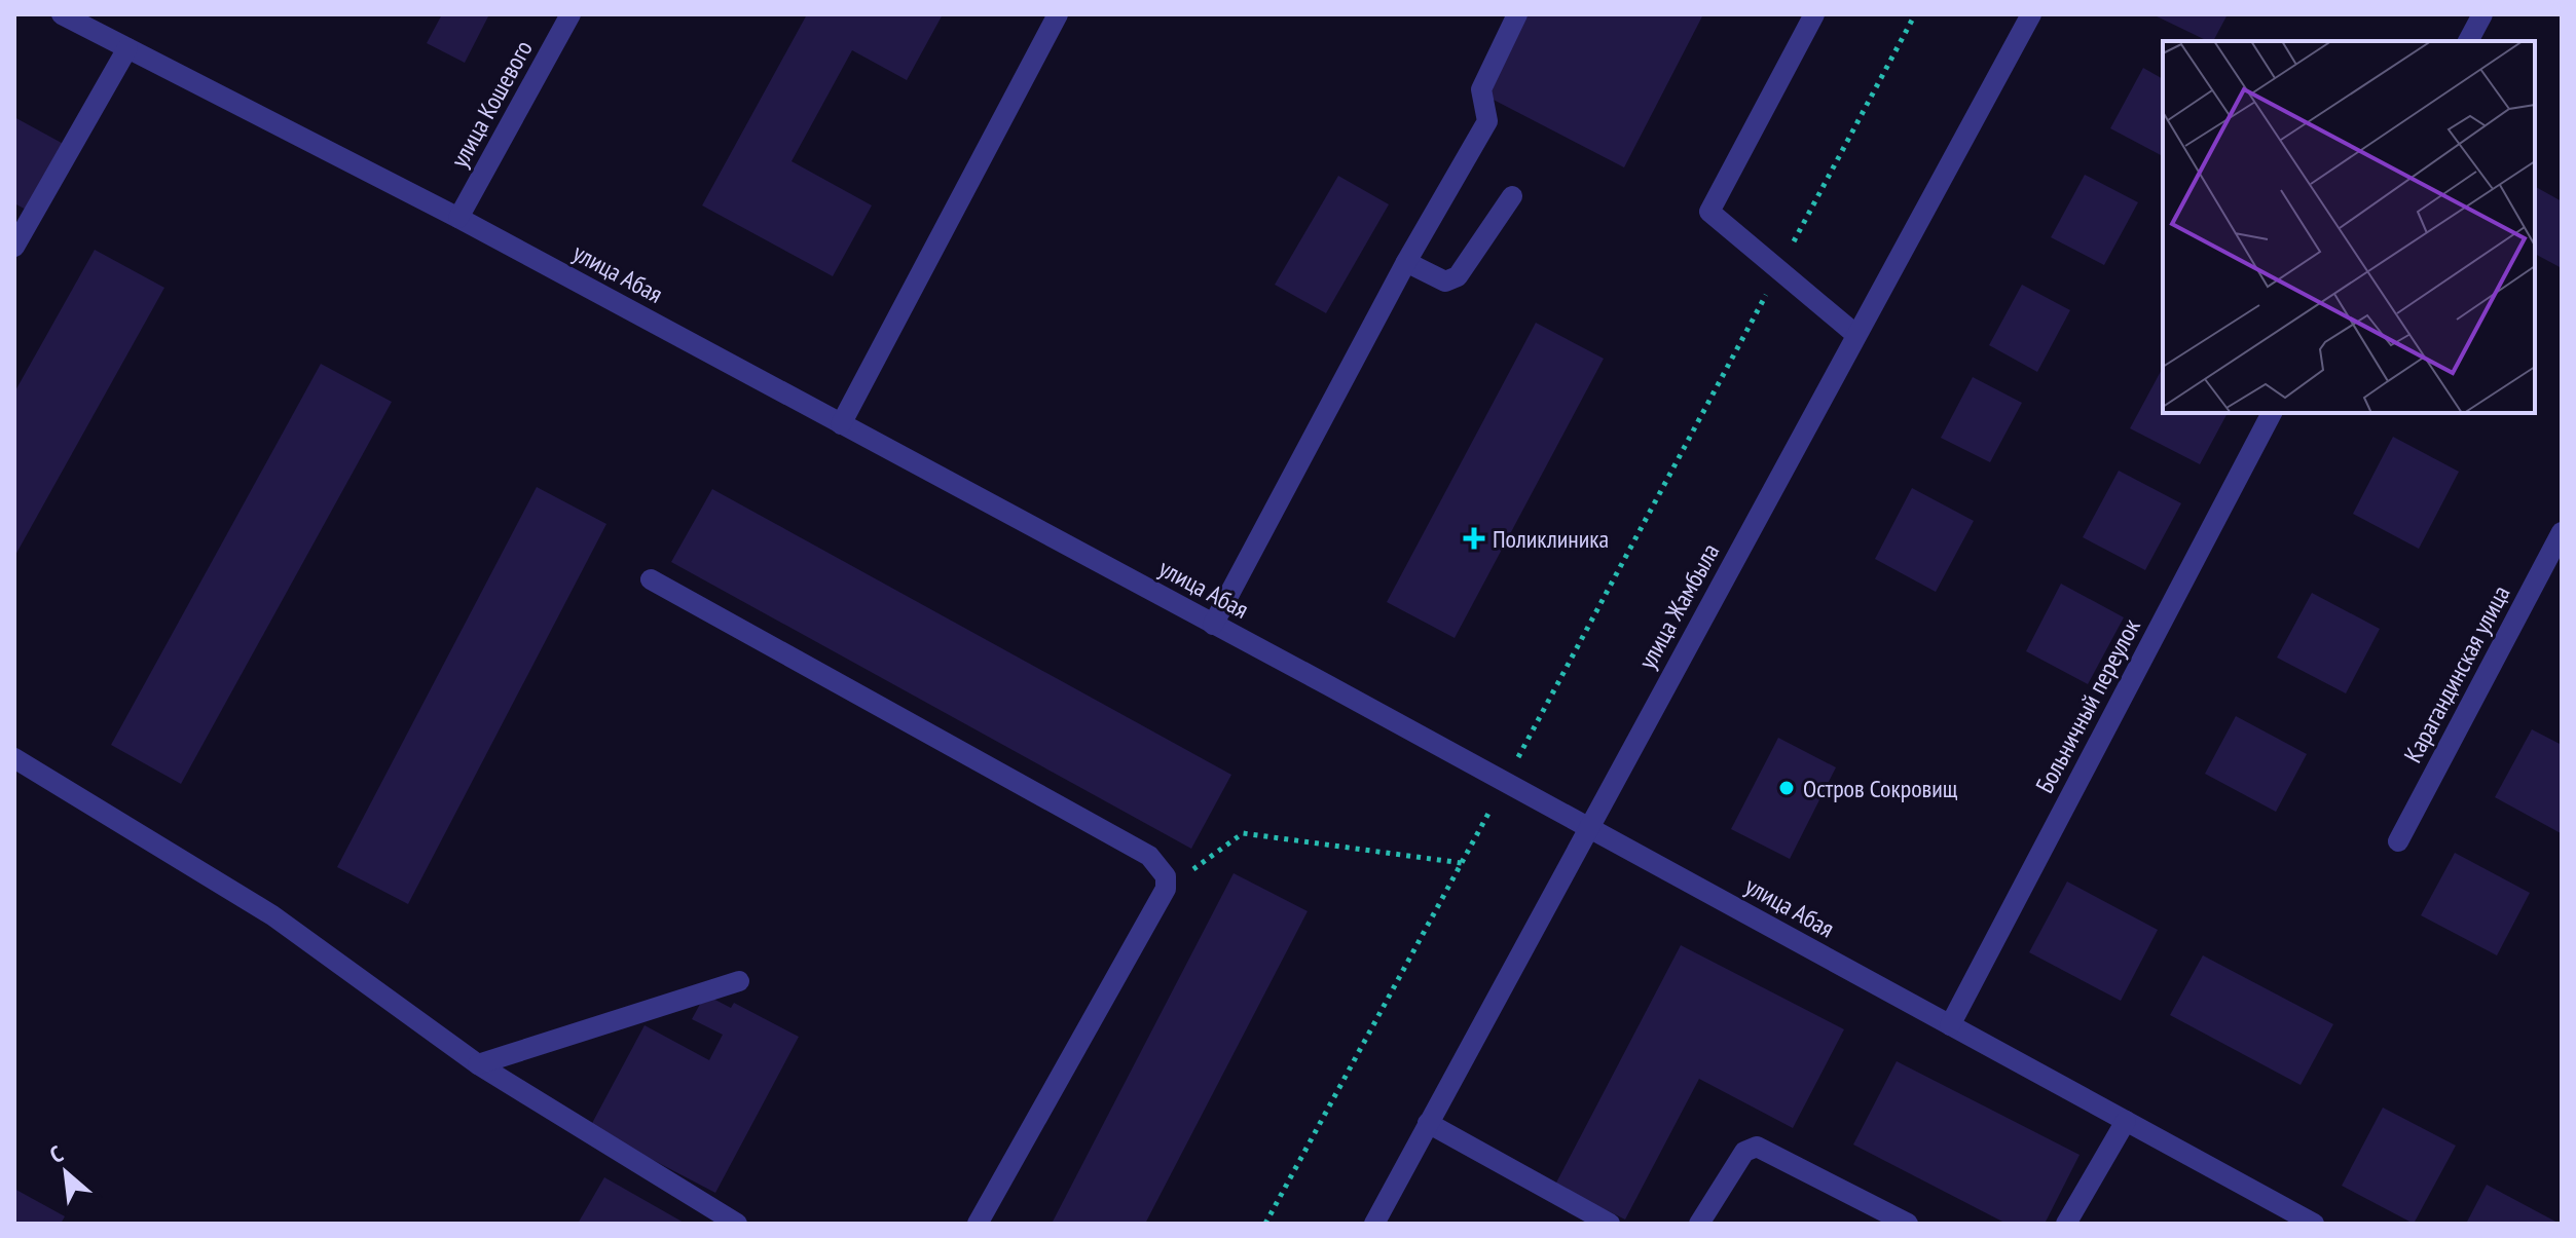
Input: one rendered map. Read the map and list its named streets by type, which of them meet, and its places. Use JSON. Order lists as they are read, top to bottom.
{
  "streets": {
    "street": [
      "улица Кошевого",
      "улица Абая",
      "улица Жамбыла",
      "Карагандинская улица",
      "Больничный переулок"
    ]
  },
  "crossings": [
    ["улица Кошевого", "улица Абая"],
    ["улица Абая", "улица Жамбыла"],
    ["улица Абая", "Больничный переулок"]
  ],
  "places": {
    "health": ["Поликлиника"],
    "other": ["Остров Сокровищ"]
  },
  "north": "top left"
}
